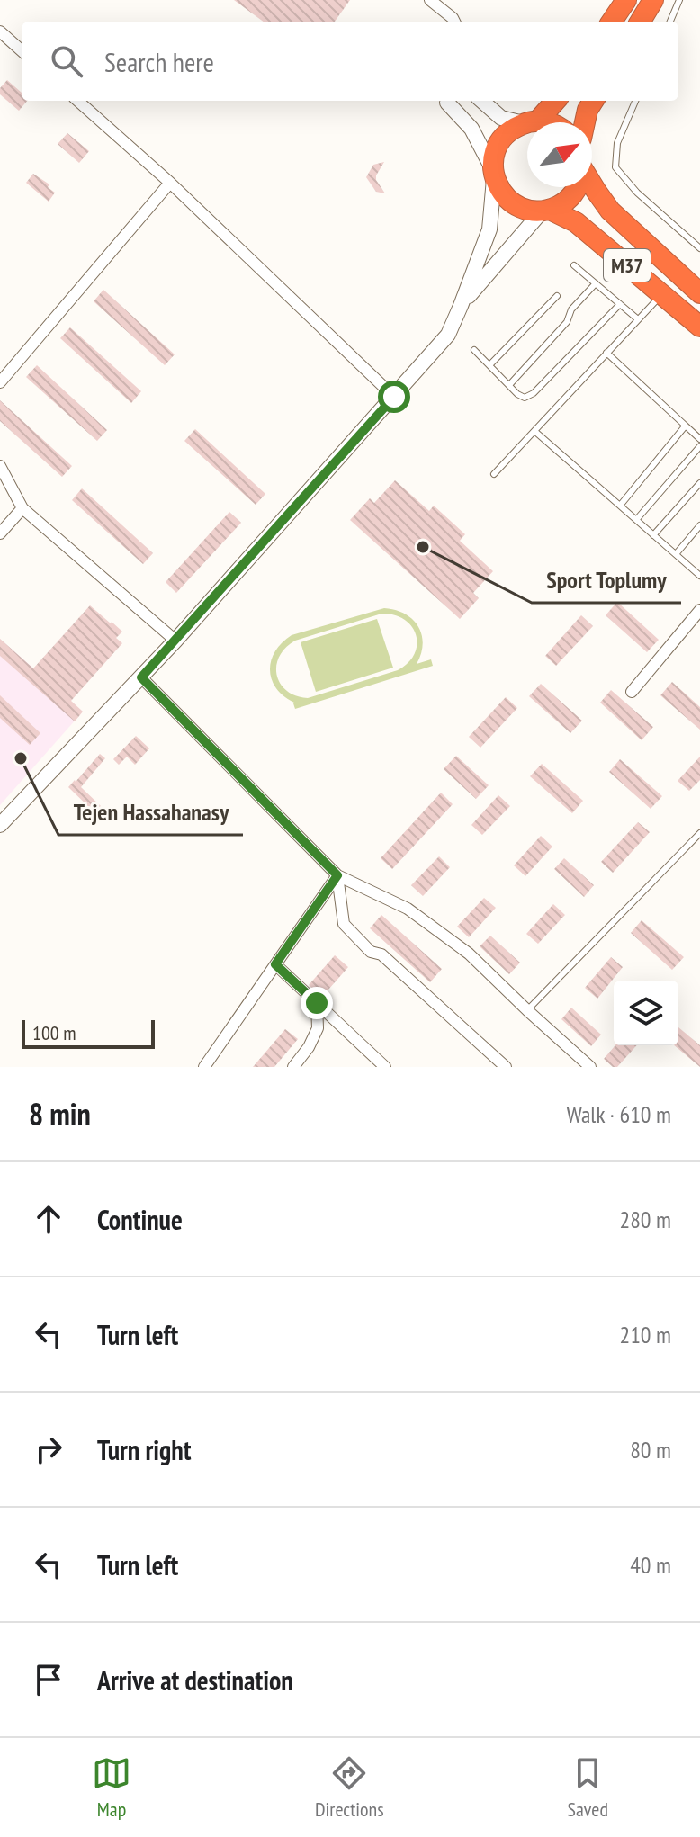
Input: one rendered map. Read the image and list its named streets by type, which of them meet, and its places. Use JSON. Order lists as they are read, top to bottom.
{
  "streets": {
    "highway": ["M37"]
  },
  "places": ["Sport Toplumy", "Tejen Hassahanasy"],
  "scale_bar": "100 m",
  "north": "top right",
  "page": {
    "search": "Search here",
    "scale": "100 m",
    "heading": ["8 min", "Walk · 610 m"],
    "list": [
      ["Continue", "280 m"],
      ["Turn left", "210 m"],
      ["Turn right", "80 m"],
      ["Turn left", "40 m"],
      "Arrive at destination"
    ],
    "nav": ["Map", "Directions", "Saved"]
  }
}
